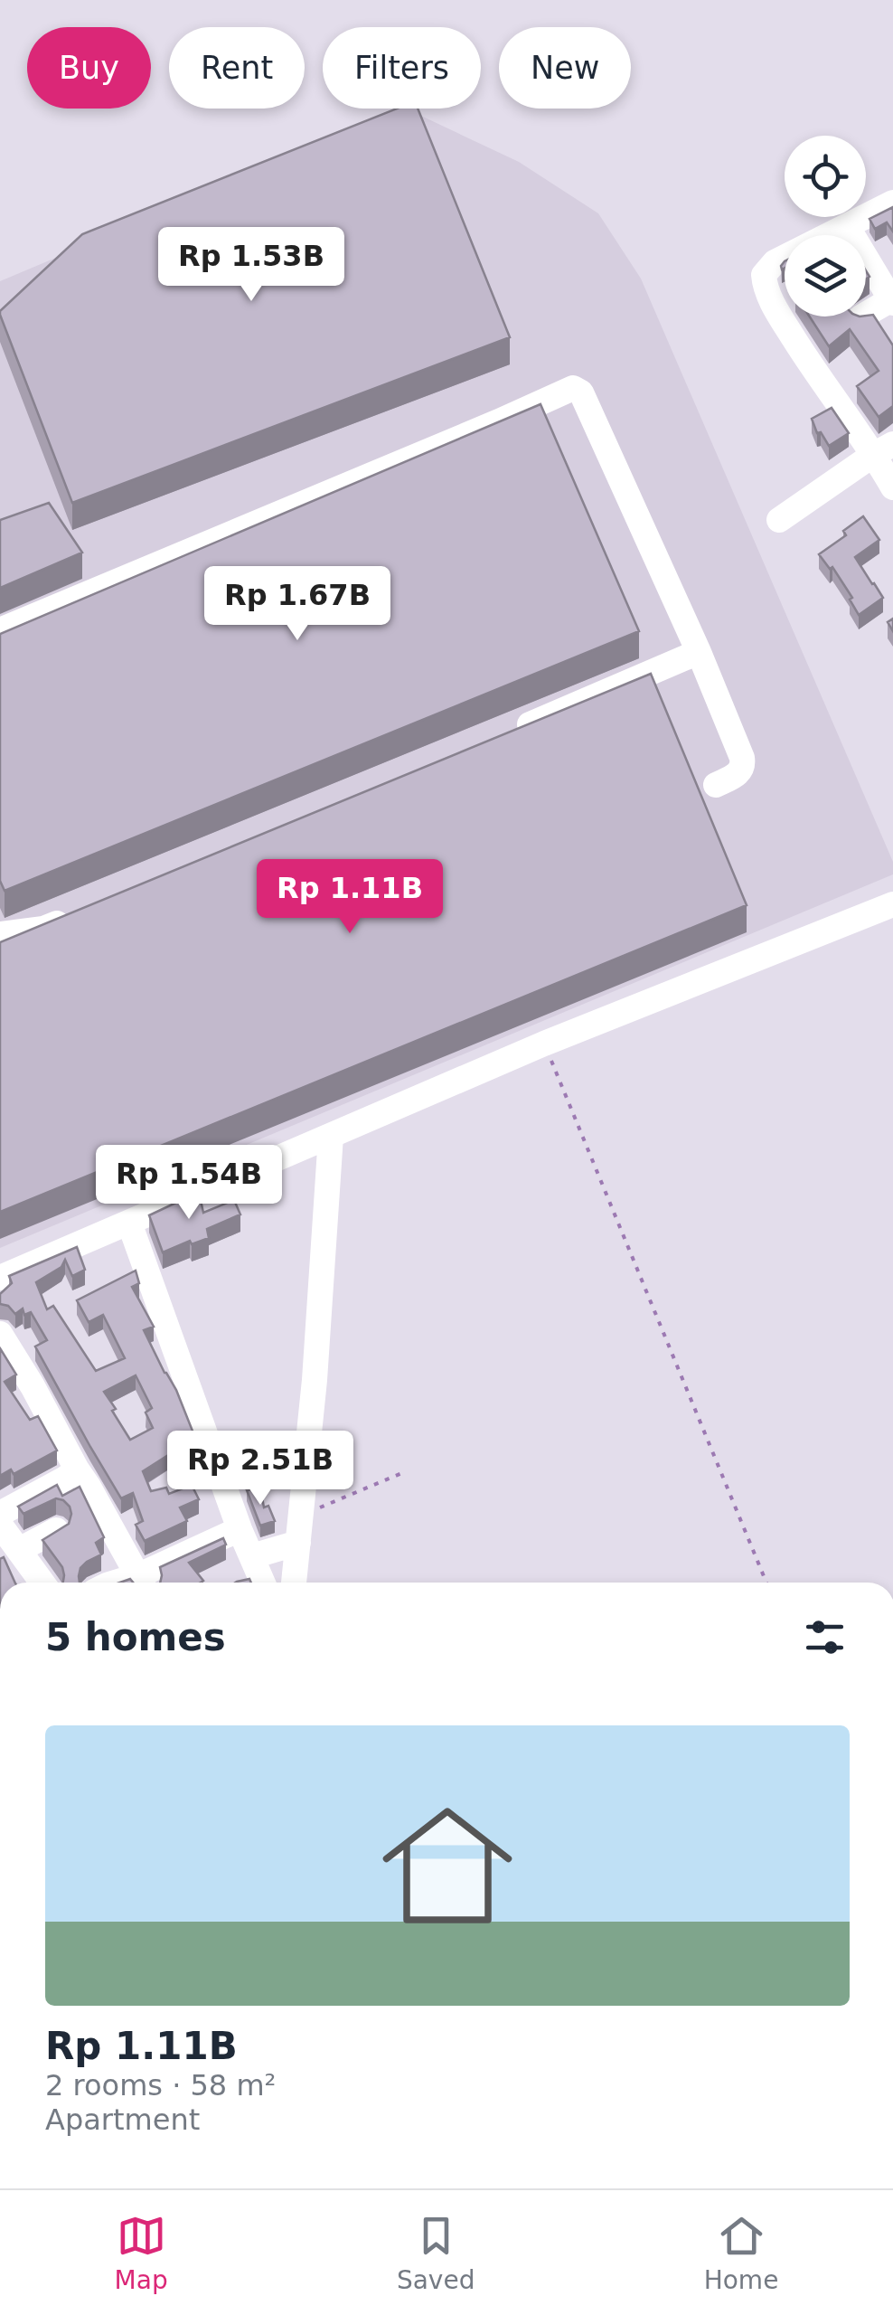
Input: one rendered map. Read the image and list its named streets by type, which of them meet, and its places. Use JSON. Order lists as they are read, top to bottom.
{
  "page": {
    "chip": [
      "Buy",
      "Rent",
      "Filters",
      "New"
    ],
    "price": [
      "Rp 1.53B",
      "Rp 1.67B",
      "Rp 1.11B",
      "Rp 1.54B",
      "Rp 2.51B"
    ],
    "heading": "5 homes",
    "list": [
      {
        "name": "Rp 1.11B",
        "note": "2 rooms · 58 m² · Apartment"
      }
    ],
    "tabs": ["Map", "Saved", "Home"]
  }
}
